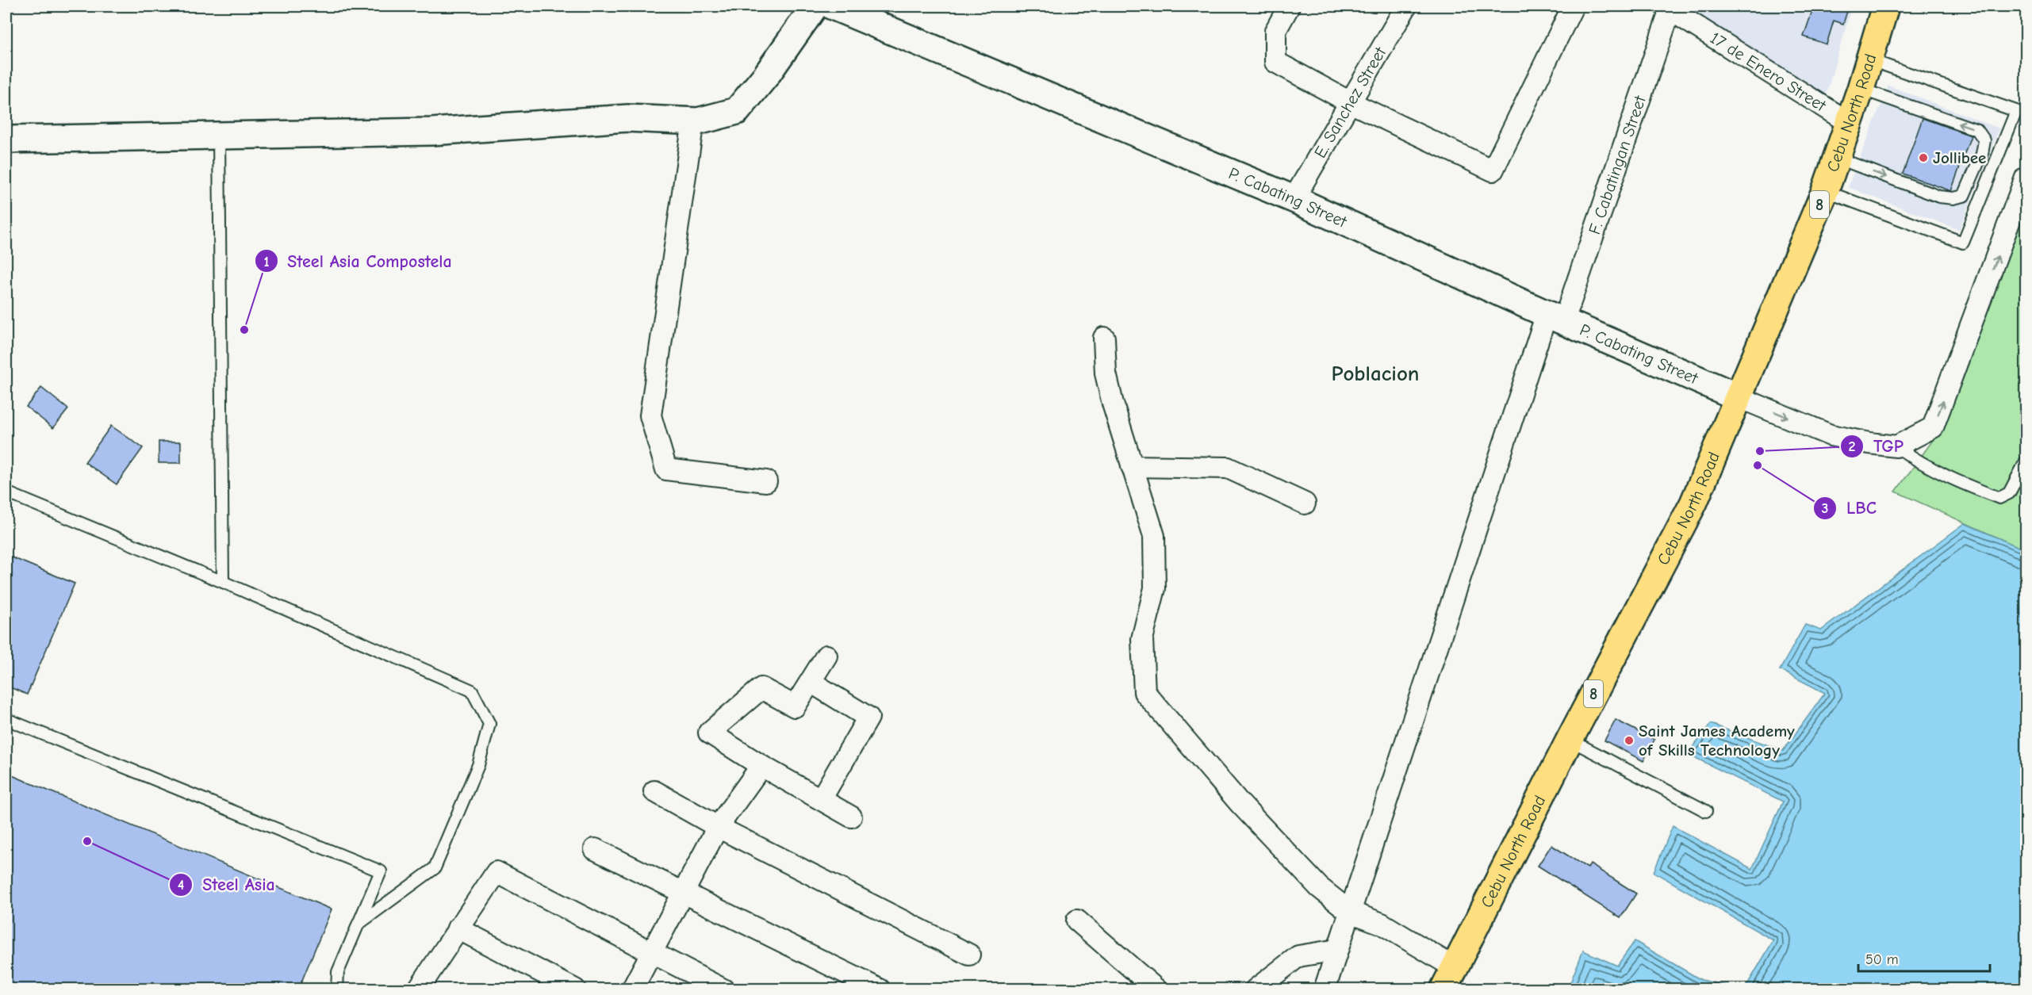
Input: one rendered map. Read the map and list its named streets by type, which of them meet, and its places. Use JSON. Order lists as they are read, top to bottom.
{
  "streets": {
    "highway": ["Cebu North Road", "8"],
    "street": [
      "17 de Enero Street",
      "E. Sanchez Street",
      "F. Cabatingan Street",
      "P. Cabating Street"
    ]
  },
  "crossings": [
    ["17 de Enero Street", "Cebu North Road"],
    ["17 de Enero Street", "F. Cabatingan Street"],
    ["E. Sanchez Street", "P. Cabating Street"],
    ["Cebu North Road", "P. Cabating Street"],
    ["F. Cabatingan Street", "P. Cabating Street"]
  ],
  "districts": ["Poblacion"],
  "places": [
    "Jollibee",
    "Steel Asia Compostela",
    "TGP",
    "LBC",
    "Saint James Academy of Skills Technology",
    "Steel Asia"
  ],
  "scale_bar": "50 m"
}
